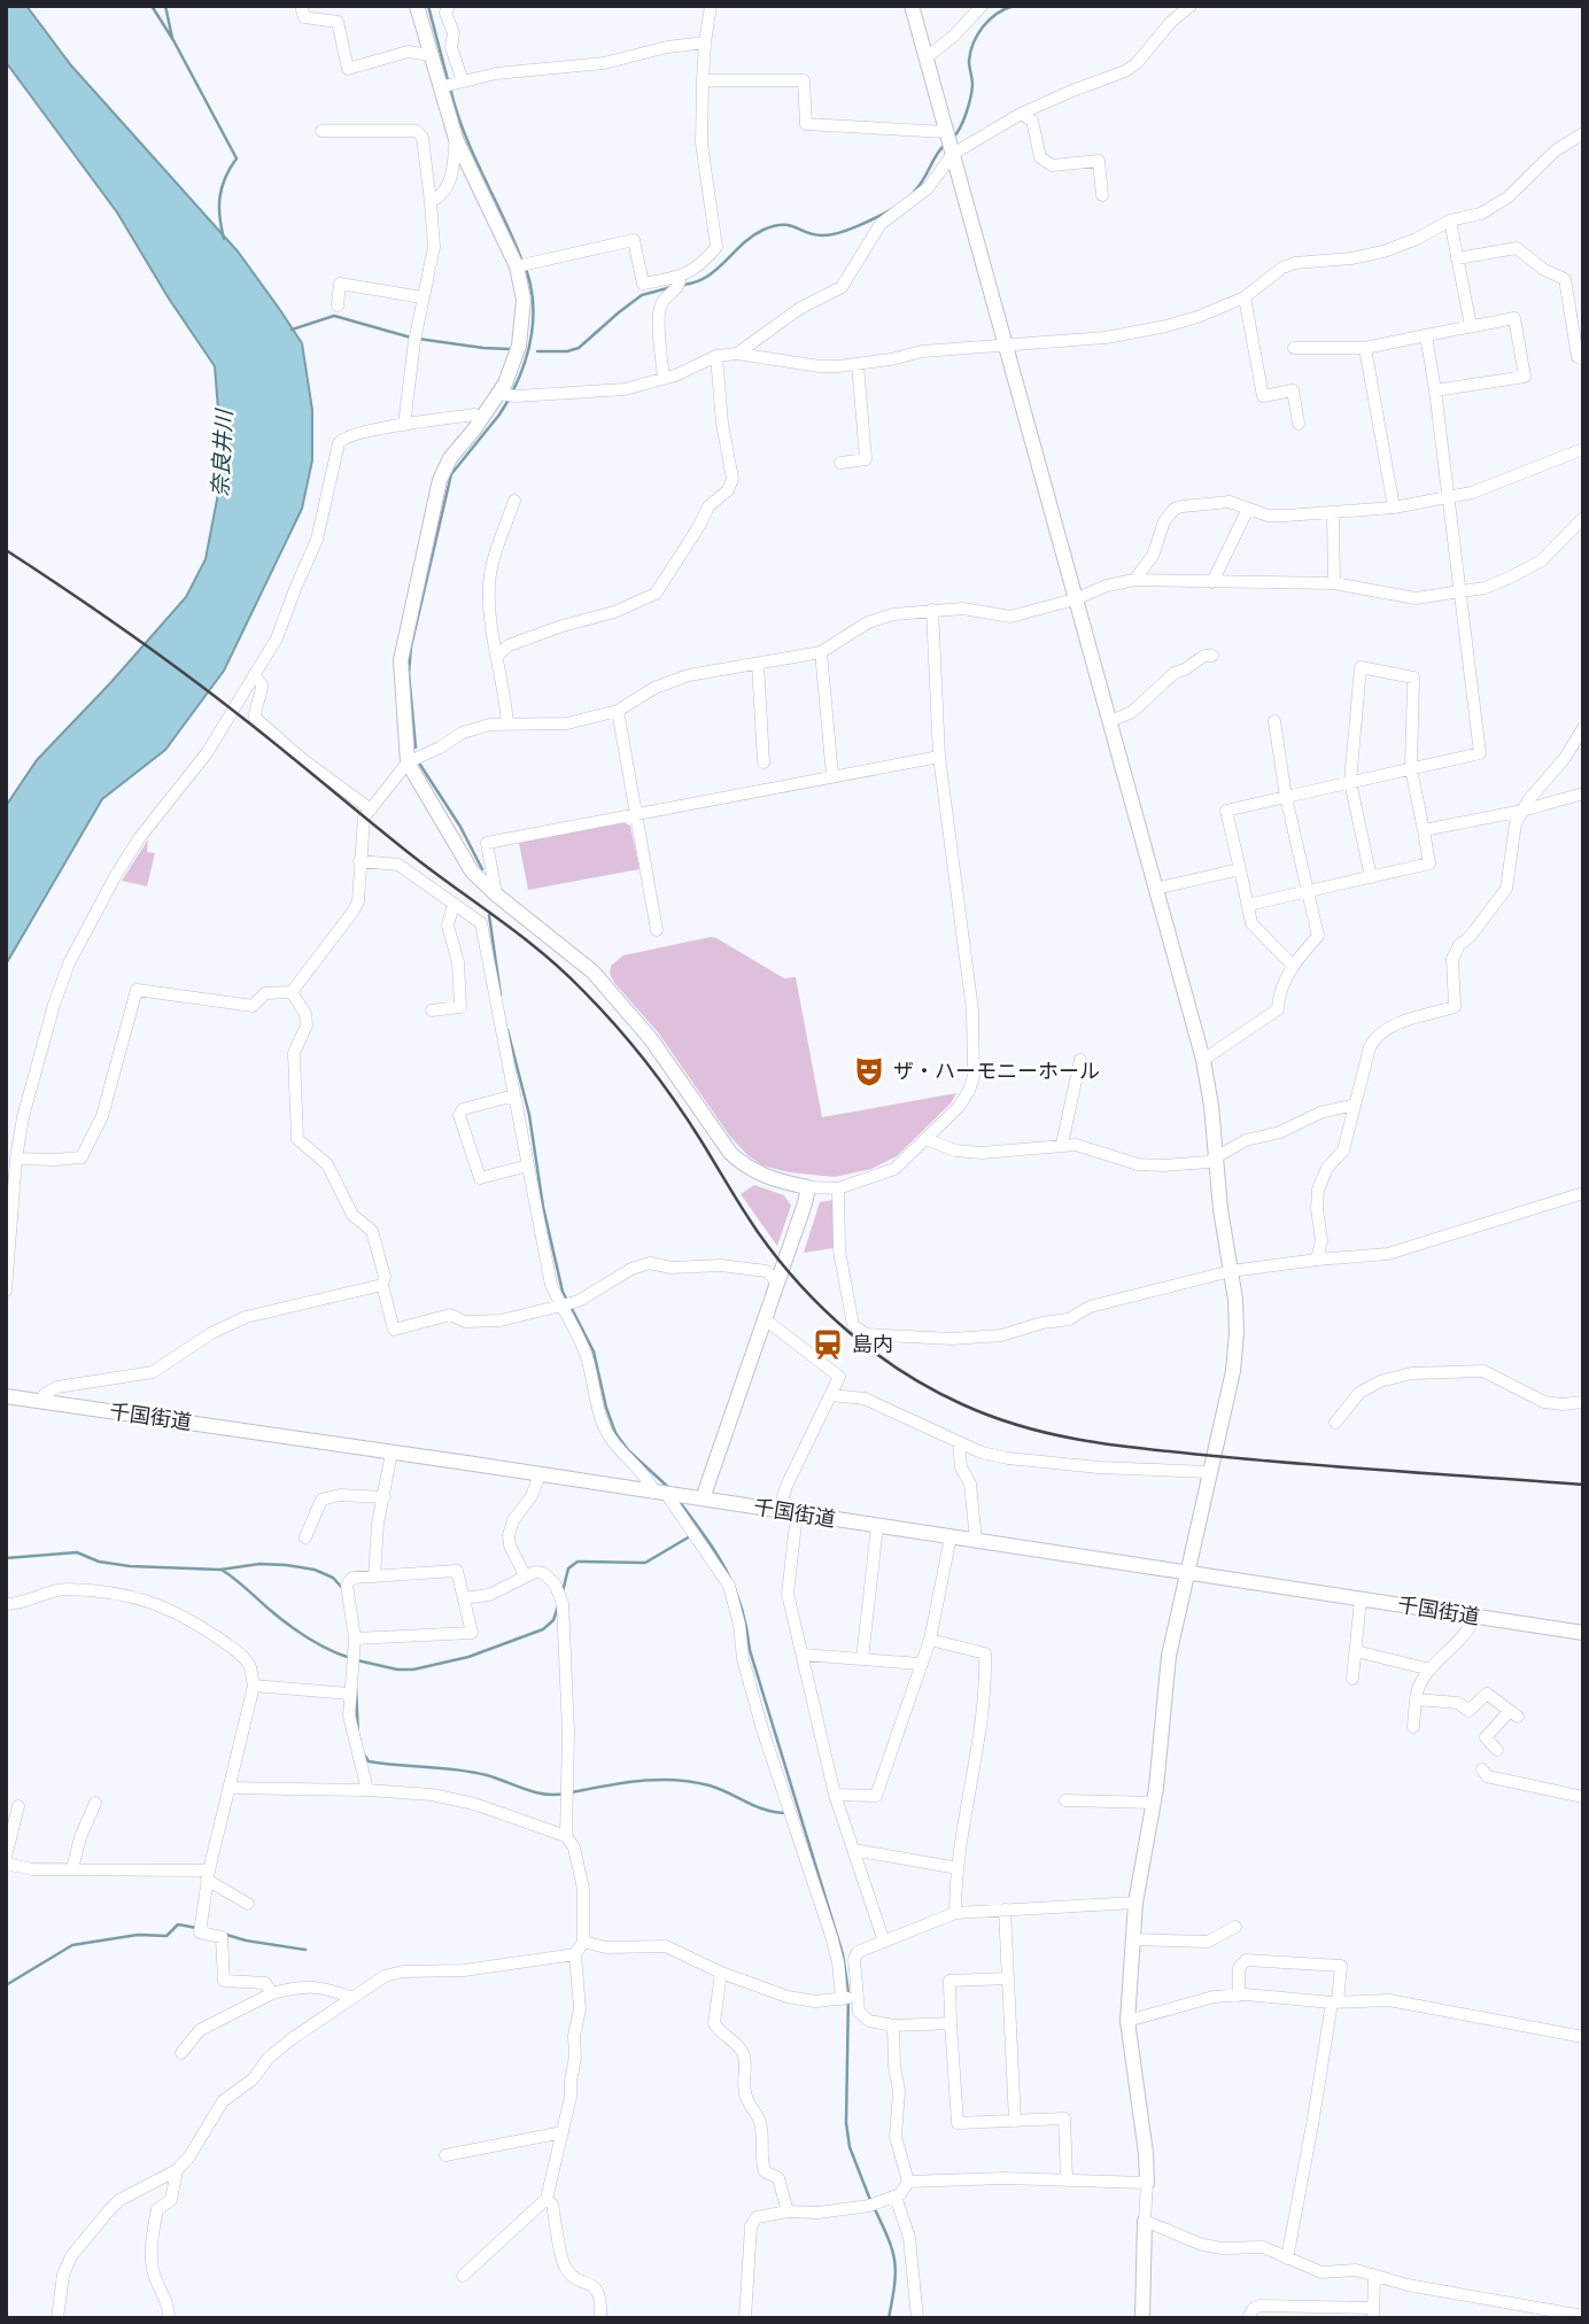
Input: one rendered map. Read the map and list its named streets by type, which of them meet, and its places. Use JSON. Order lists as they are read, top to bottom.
{
  "streets": {
    "street": ["千国街道"]
  },
  "water": ["奈良井川"],
  "places": {
    "theatre": ["ザ・ハーモニーホール"],
    "station": ["島内"]
  }
}
